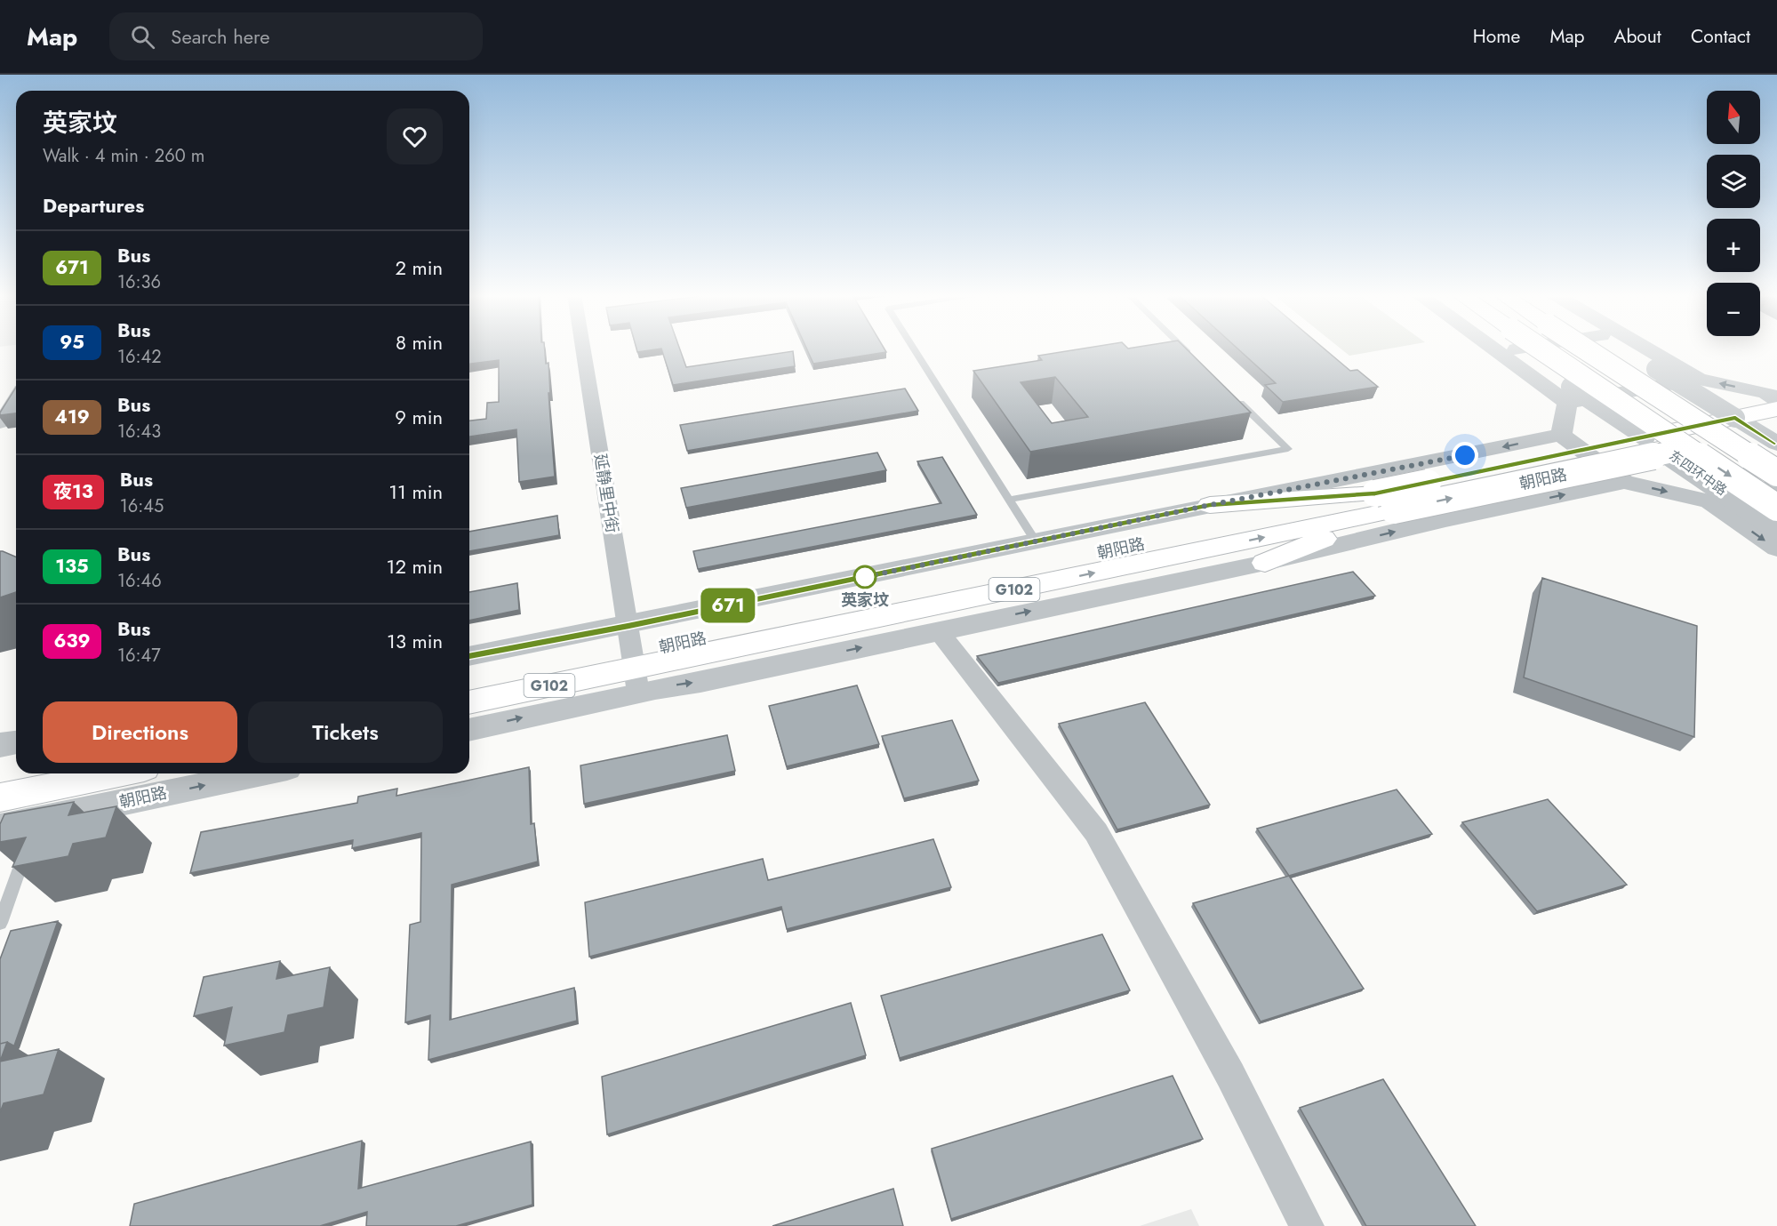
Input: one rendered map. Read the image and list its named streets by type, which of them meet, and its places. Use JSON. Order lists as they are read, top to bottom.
{
  "streets": {
    "highway": ["东四环中路", "朝阳路", "G102"],
    "street": ["延静里中街"]
  },
  "crossings": [
    ["东四环中路", "朝阳路"],
    ["朝阳路", "延静里中街"]
  ],
  "places": ["英家坟"],
  "lines": ["bus line 671"],
  "north": "top",
  "page": {
    "header": "Map",
    "search": "Search here",
    "nav": [
      "Home",
      "Map",
      "About",
      "Contact"
    ],
    "on_map": "671",
    "map_buttons": ["+", "−"],
    "heading": [
      ["英家坟", "Walk · 4 min · 260 m"],
      "Departures"
    ],
    "list": [
      {
        "mark": "671",
        "name": "Bus",
        "note": "16:36",
        "value": "2 min"
      },
      {
        "mark": "95",
        "name": "Bus",
        "note": "16:42",
        "value": "8 min"
      },
      {
        "mark": "419",
        "name": "Bus",
        "note": "16:43",
        "value": "9 min"
      },
      {
        "mark": "夜13",
        "name": "Bus",
        "note": "16:45",
        "value": "11 min"
      },
      {
        "mark": "135",
        "name": "Bus",
        "note": "16:46",
        "value": "12 min"
      },
      {
        "mark": "639",
        "name": "Bus",
        "note": "16:47",
        "value": "13 min"
      }
    ],
    "buttons": ["Directions", "Tickets"]
  }
}
